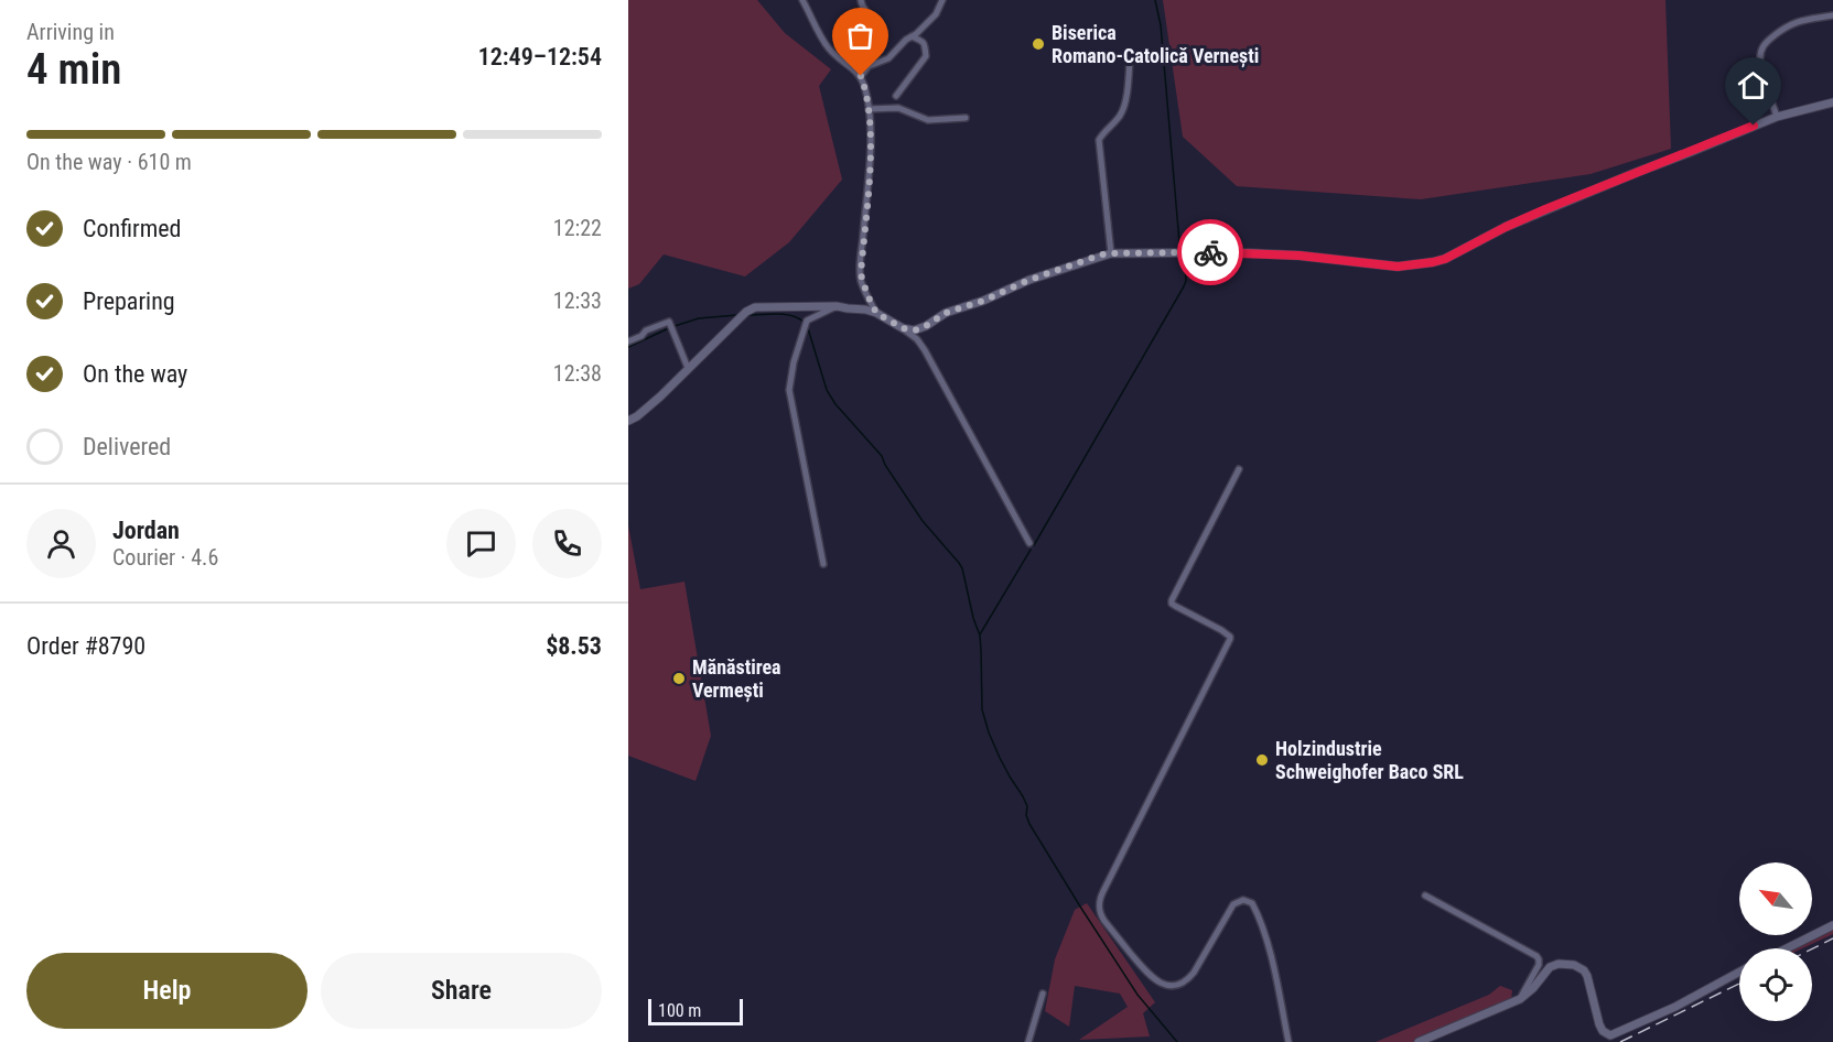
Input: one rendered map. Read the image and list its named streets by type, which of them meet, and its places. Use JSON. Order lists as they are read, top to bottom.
{
  "places": ["Biserica Romano-Catolică Vernești", "Mănăstirea Vermești", "Holzindustrie Schweighofer Baco SRL"],
  "scale_bar": "100 m",
  "north": "top left",
  "page": {
    "heading": ["4 min", "Arriving in", "12:49–12:54"],
    "panel": [
      "Jordan",
      "Courier · 4.6",
      "Order #8790",
      "$8.53"
    ],
    "bar": "On the way · 610 m",
    "list": [
      ["Confirmed", "12:22"],
      ["Preparing", "12:33"],
      ["On the way", "12:38"],
      "Delivered"
    ],
    "buttons": ["Help", "Share"],
    "scale": "100 m"
  }
}
